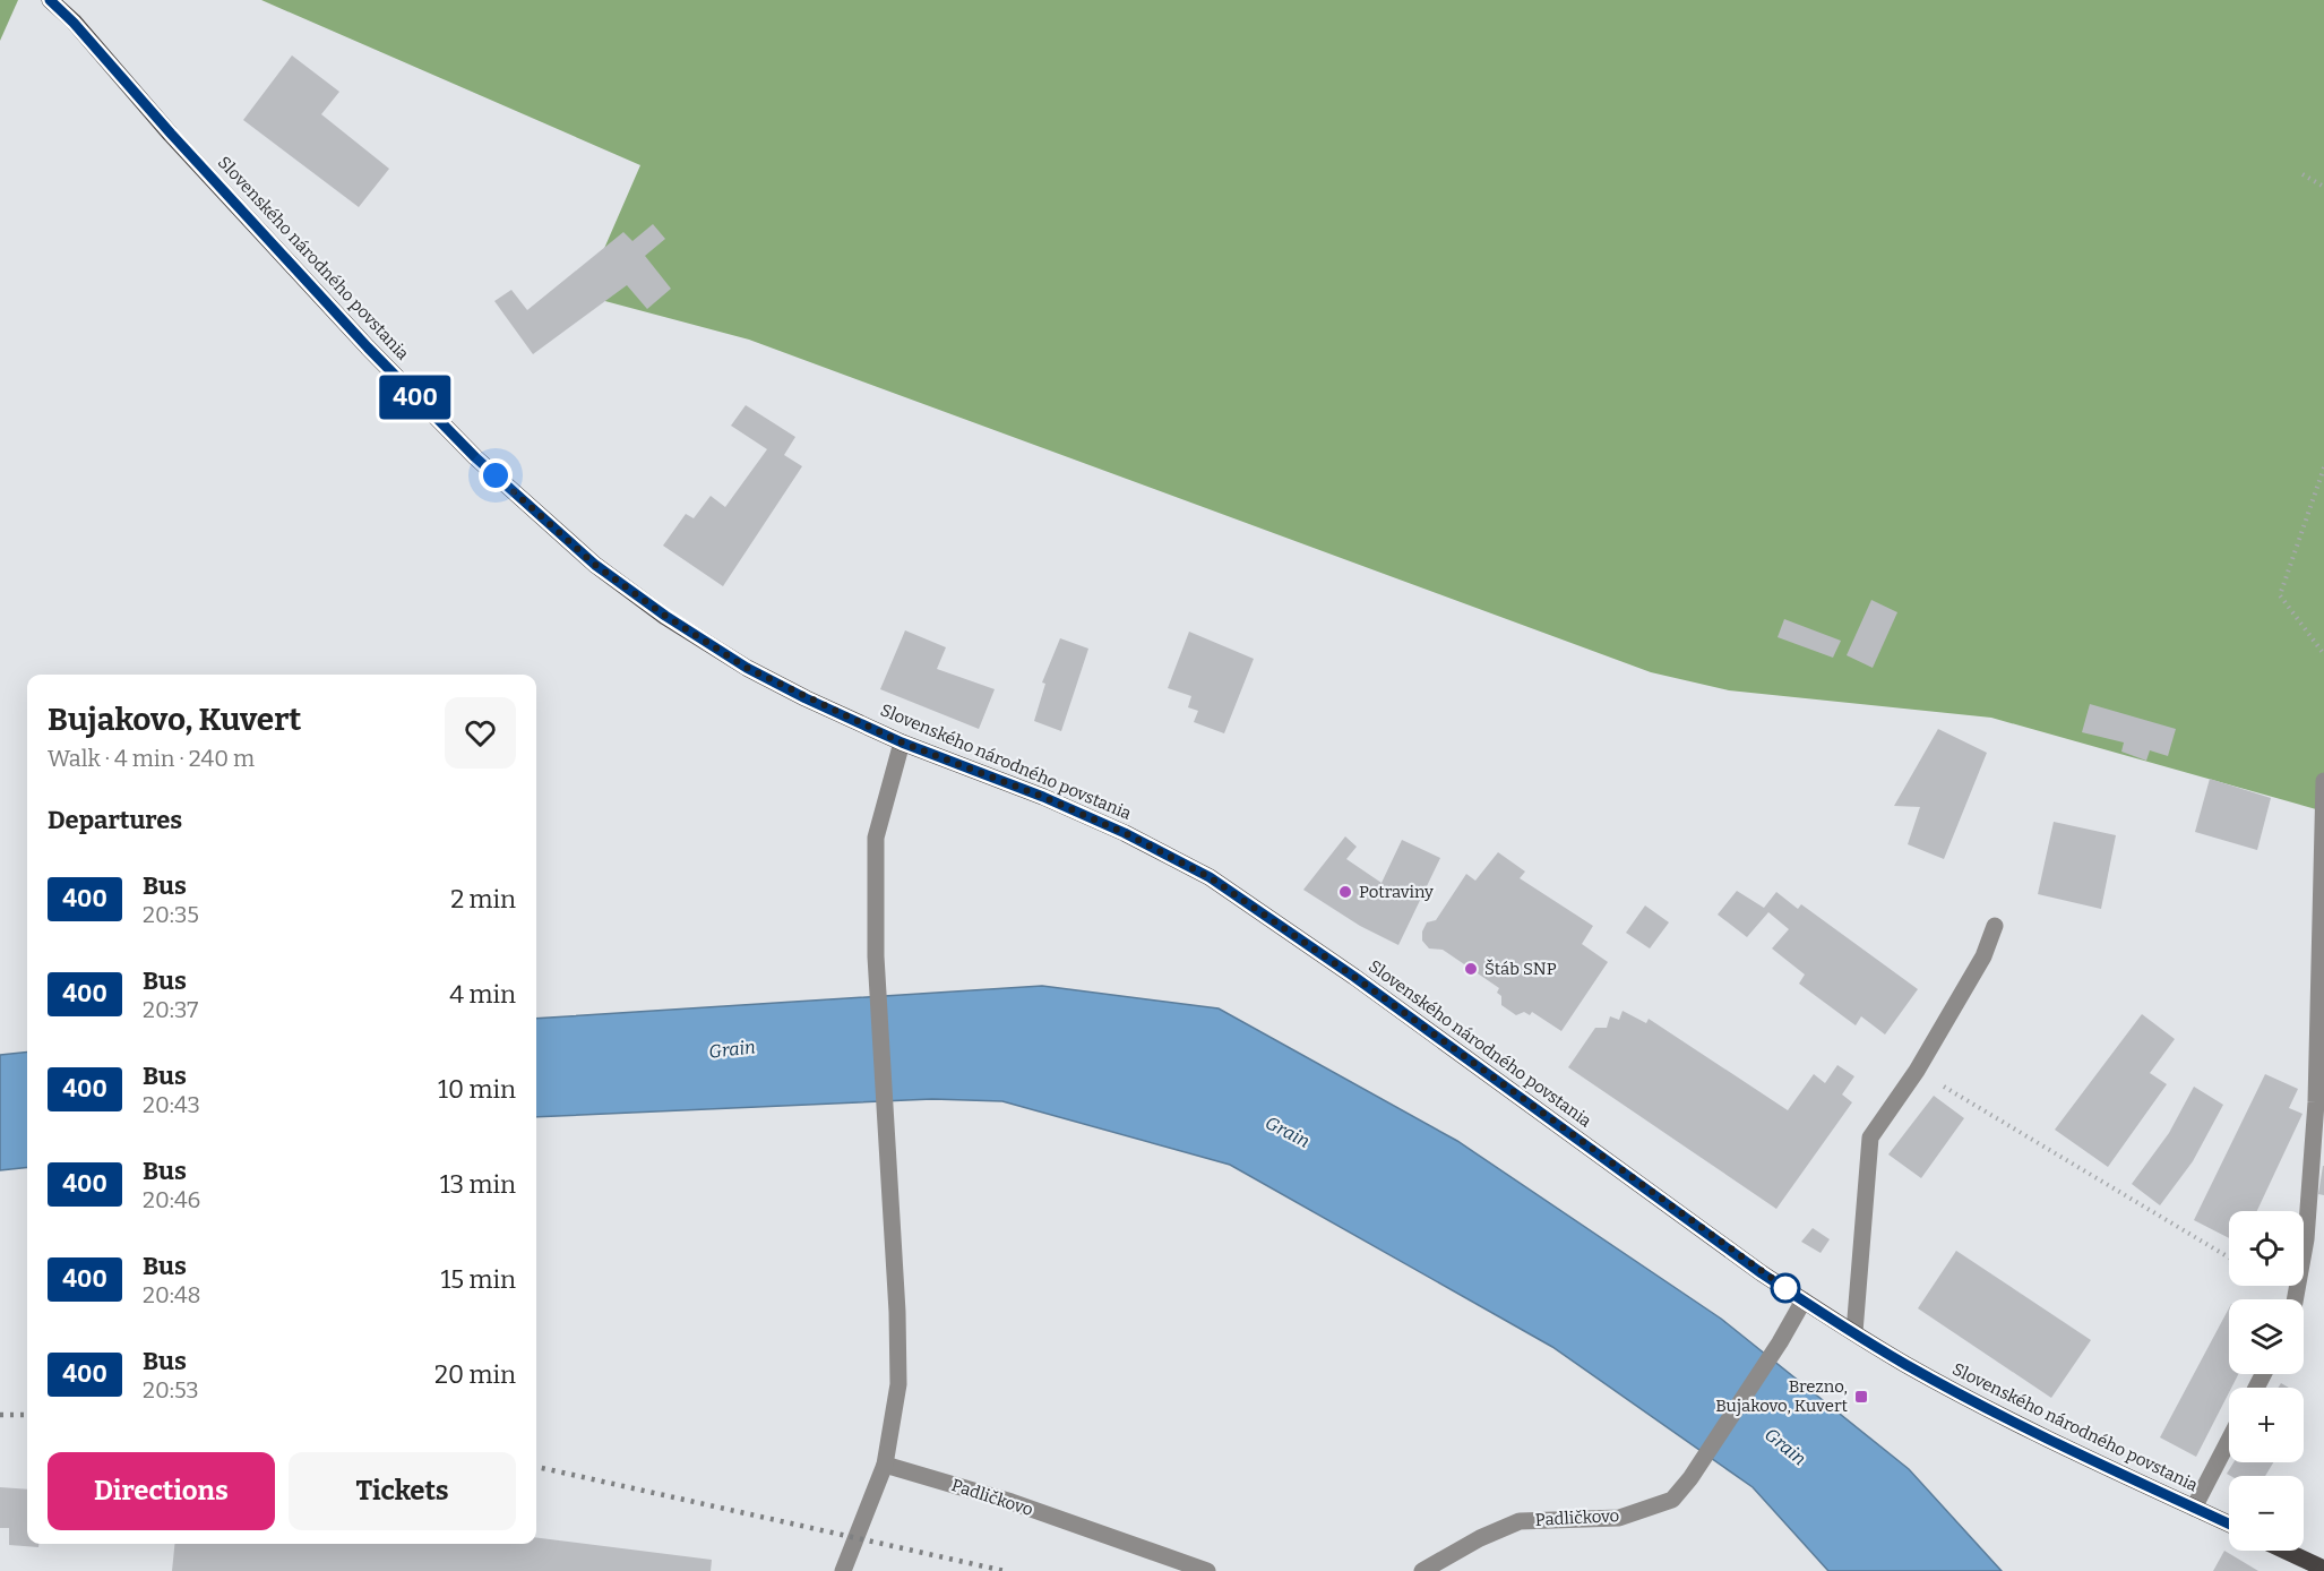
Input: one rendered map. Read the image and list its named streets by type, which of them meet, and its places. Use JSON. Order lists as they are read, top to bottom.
{
  "streets": {
    "main road": ["Slovenského národného povstania"],
    "street": ["Padličkovo"]
  },
  "crossings": [
    ["Slovenského národného povstania", "Padličkovo"]
  ],
  "water": ["Grain"],
  "places": {
    "other": ["Potraviny", "Štáb SNP"],
    "transit": ["Brezno, Bujakovo, Kuvert"]
  },
  "lines": ["bus line 400"],
  "page": {
    "on_map": "400",
    "heading": [
      ["Bujakovo, Kuvert", "Walk · 4 min · 240 m"],
      "Departures"
    ],
    "list": [
      {
        "mark": "400",
        "name": "Bus",
        "note": "20:35",
        "value": "2 min"
      },
      {
        "mark": "400",
        "name": "Bus",
        "note": "20:37",
        "value": "4 min"
      },
      {
        "mark": "400",
        "name": "Bus",
        "note": "20:43",
        "value": "10 min"
      },
      {
        "mark": "400",
        "name": "Bus",
        "note": "20:46",
        "value": "13 min"
      },
      {
        "mark": "400",
        "name": "Bus",
        "note": "20:48",
        "value": "15 min"
      },
      {
        "mark": "400",
        "name": "Bus",
        "note": "20:53",
        "value": "20 min"
      }
    ],
    "map_buttons": ["+", "−"],
    "buttons": ["Directions", "Tickets"]
  }
}
